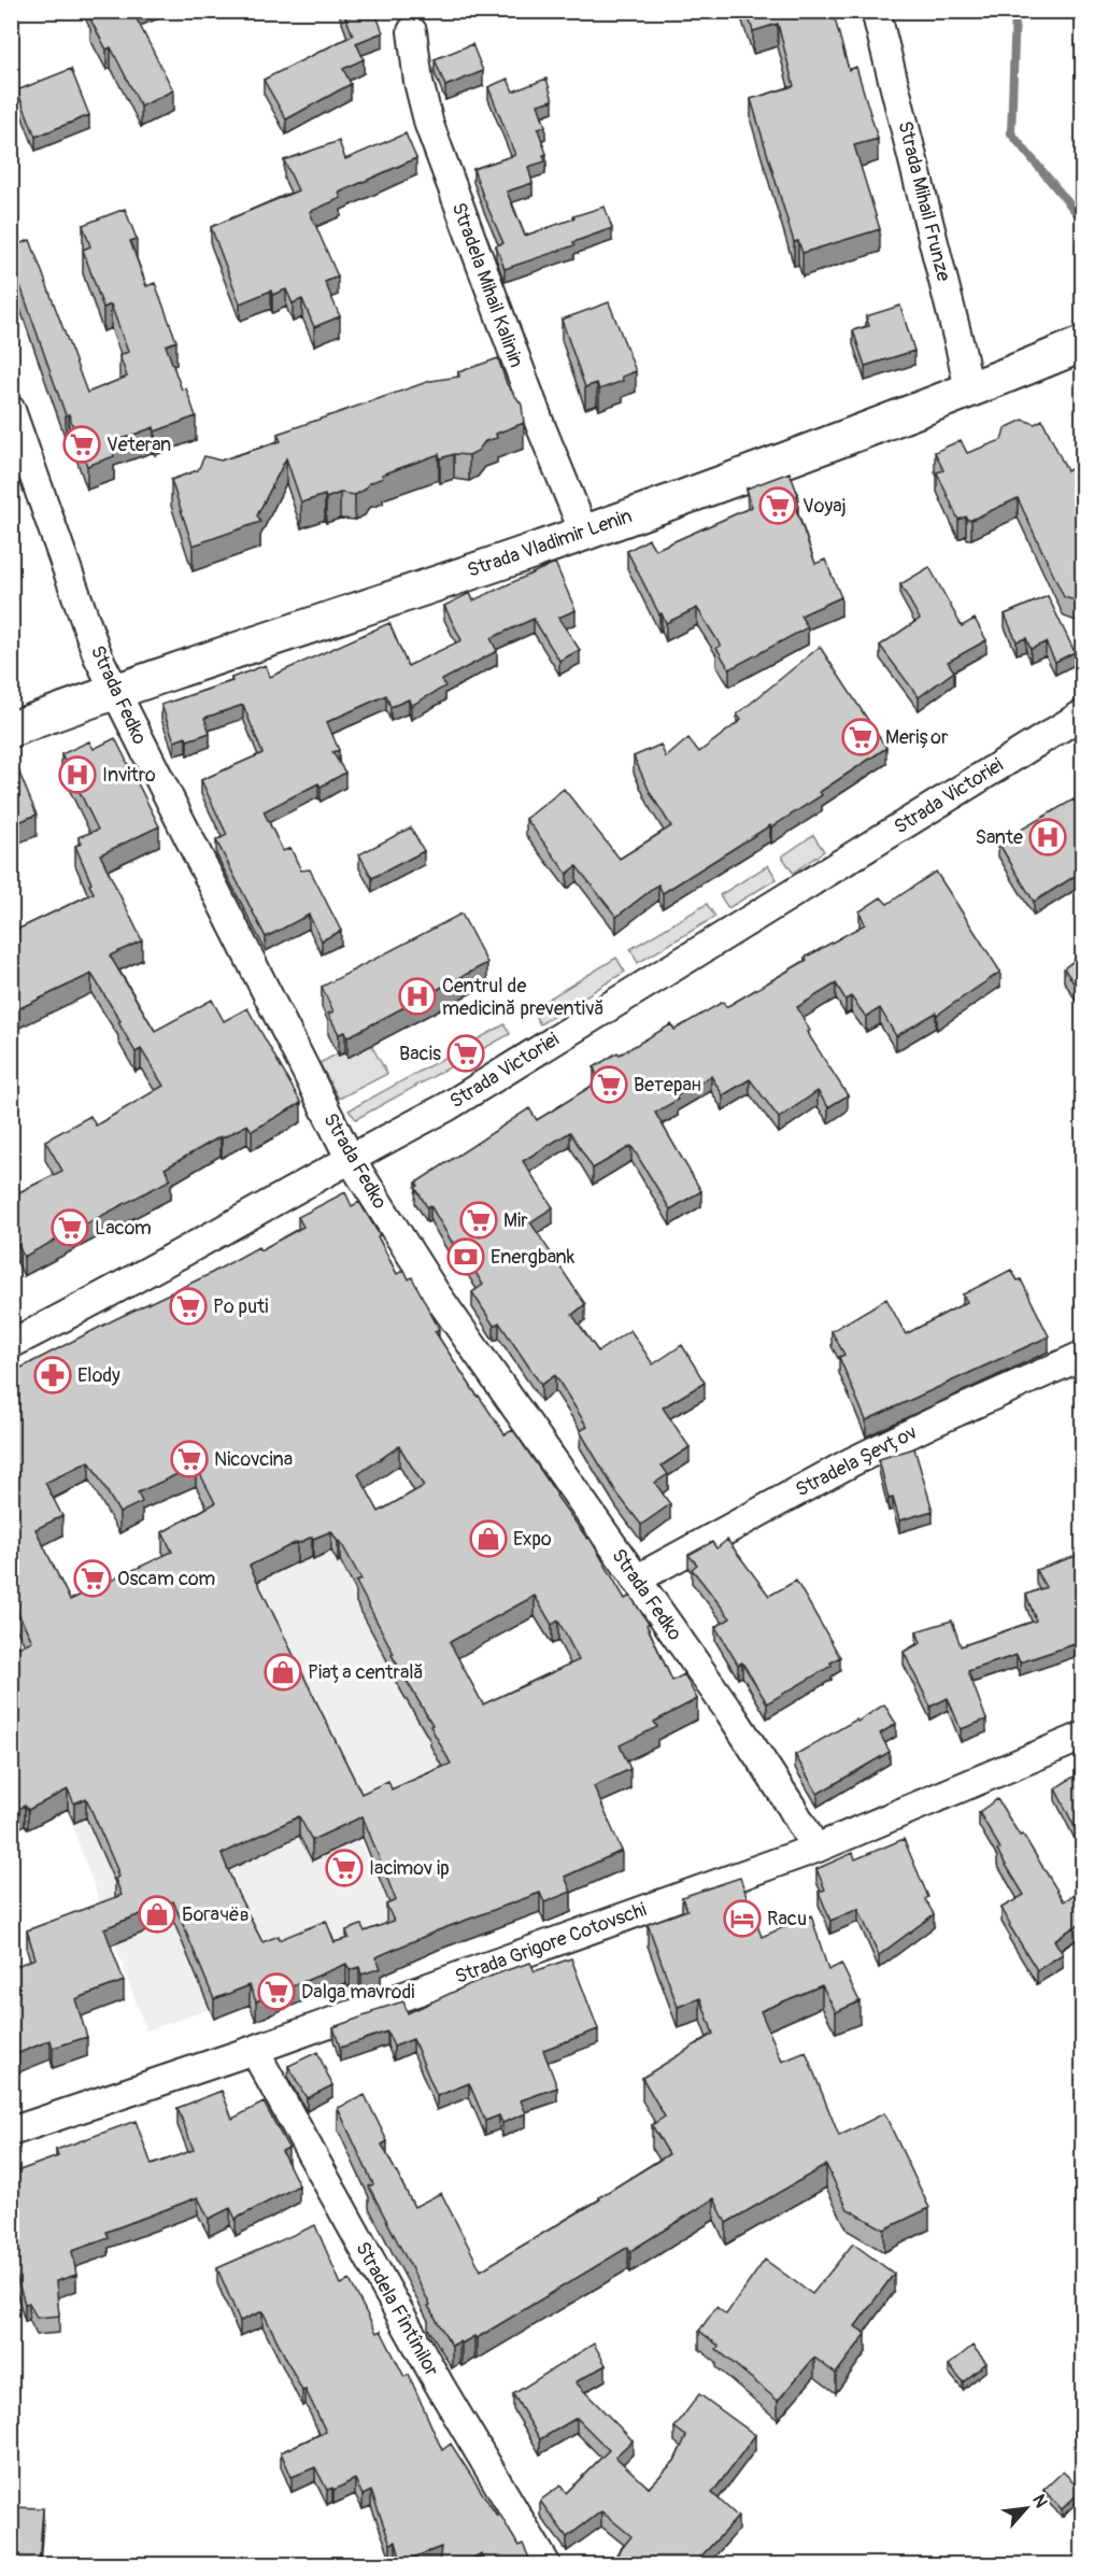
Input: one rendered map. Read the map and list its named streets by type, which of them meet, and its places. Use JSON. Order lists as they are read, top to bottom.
{
  "streets": {
    "main road": ["Strada Vladimir Lenin"],
    "street": [
      "Strada Mihail Frunze",
      "Stradela Mihail Kalinin",
      "Strada Fedko",
      "Strada Victoriei",
      "Stradela Șevțov",
      "Strada Grigore Cotovschi",
      "Stradela Fîntînilor"
    ]
  },
  "crossings": [
    ["Strada Mihail Frunze", "Strada Vladimir Lenin"],
    ["Stradela Mihail Kalinin", "Strada Vladimir Lenin"],
    ["Strada Vladimir Lenin", "Strada Fedko"],
    ["Strada Fedko", "Strada Victoriei"],
    ["Strada Fedko", "Stradela Șevțov"],
    ["Strada Fedko", "Strada Grigore Cotovschi"],
    ["Strada Grigore Cotovschi", "Stradela Fîntînilor"]
  ],
  "places": {
    "supermarket": [
      "Veteran",
      "Voyaj",
      "Merișor",
      "Bacis",
      "Ветеран",
      "Mir",
      "Lacom",
      "Po puti",
      "Nicovcina",
      "Oscam com",
      "Iacimov ip",
      "Dalga mavrodi"
    ],
    "hospital": ["Invitro", "Sante", "Centrul de medicină preventivă"],
    "bank": ["Energbank"],
    "pharmacy": ["Elody"],
    "shop": ["Expo", "Piața centrală", "Богачёв"],
    "hotel": ["Racu"]
  },
  "north": "top right"
}
